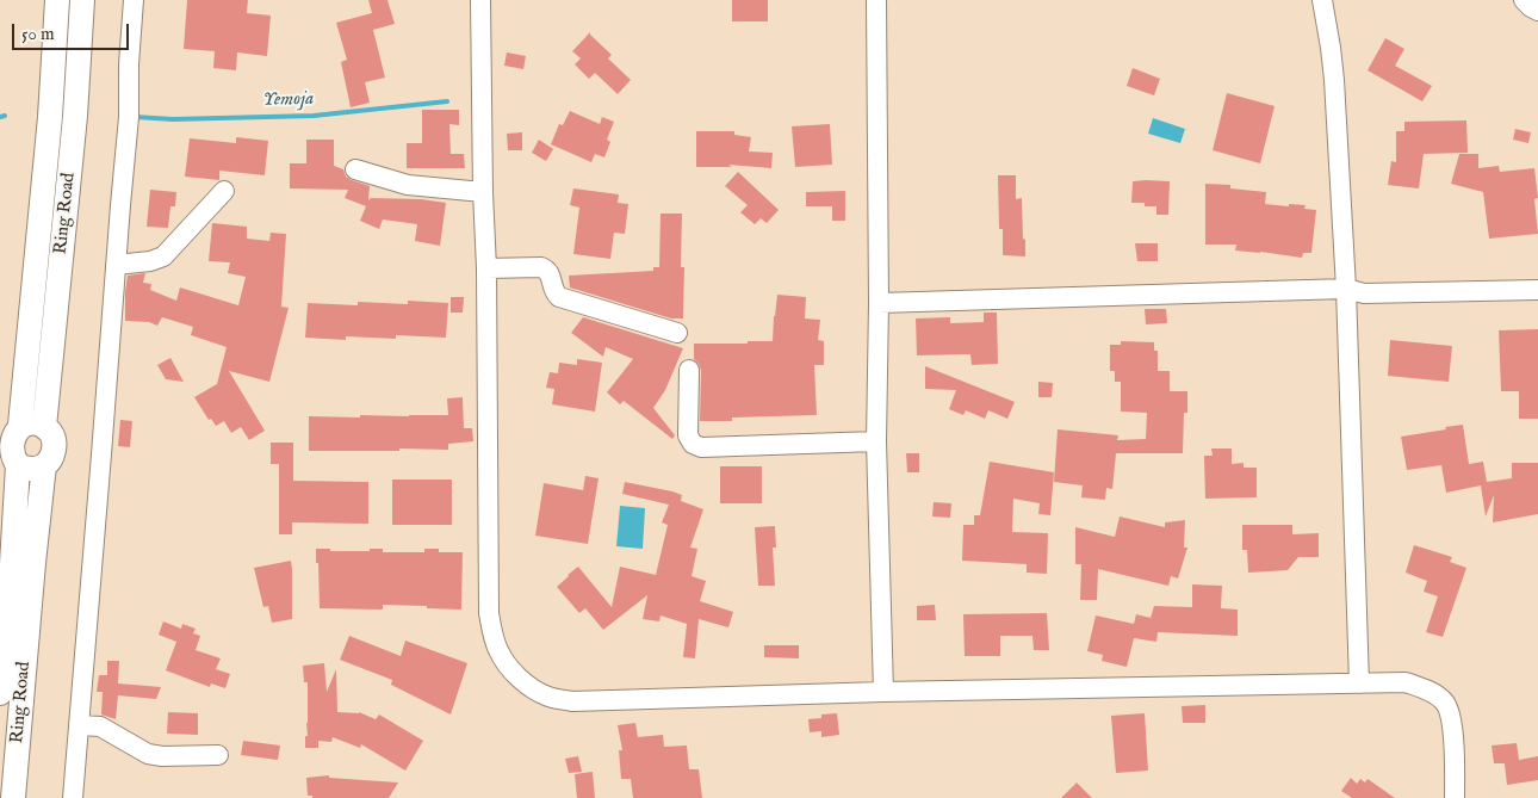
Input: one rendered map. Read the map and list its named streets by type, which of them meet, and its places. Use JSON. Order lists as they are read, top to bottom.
{
  "streets": {
    "main road": ["Ring Road"]
  },
  "water": ["Yemoja"],
  "scale_bar": "50 m"
}
